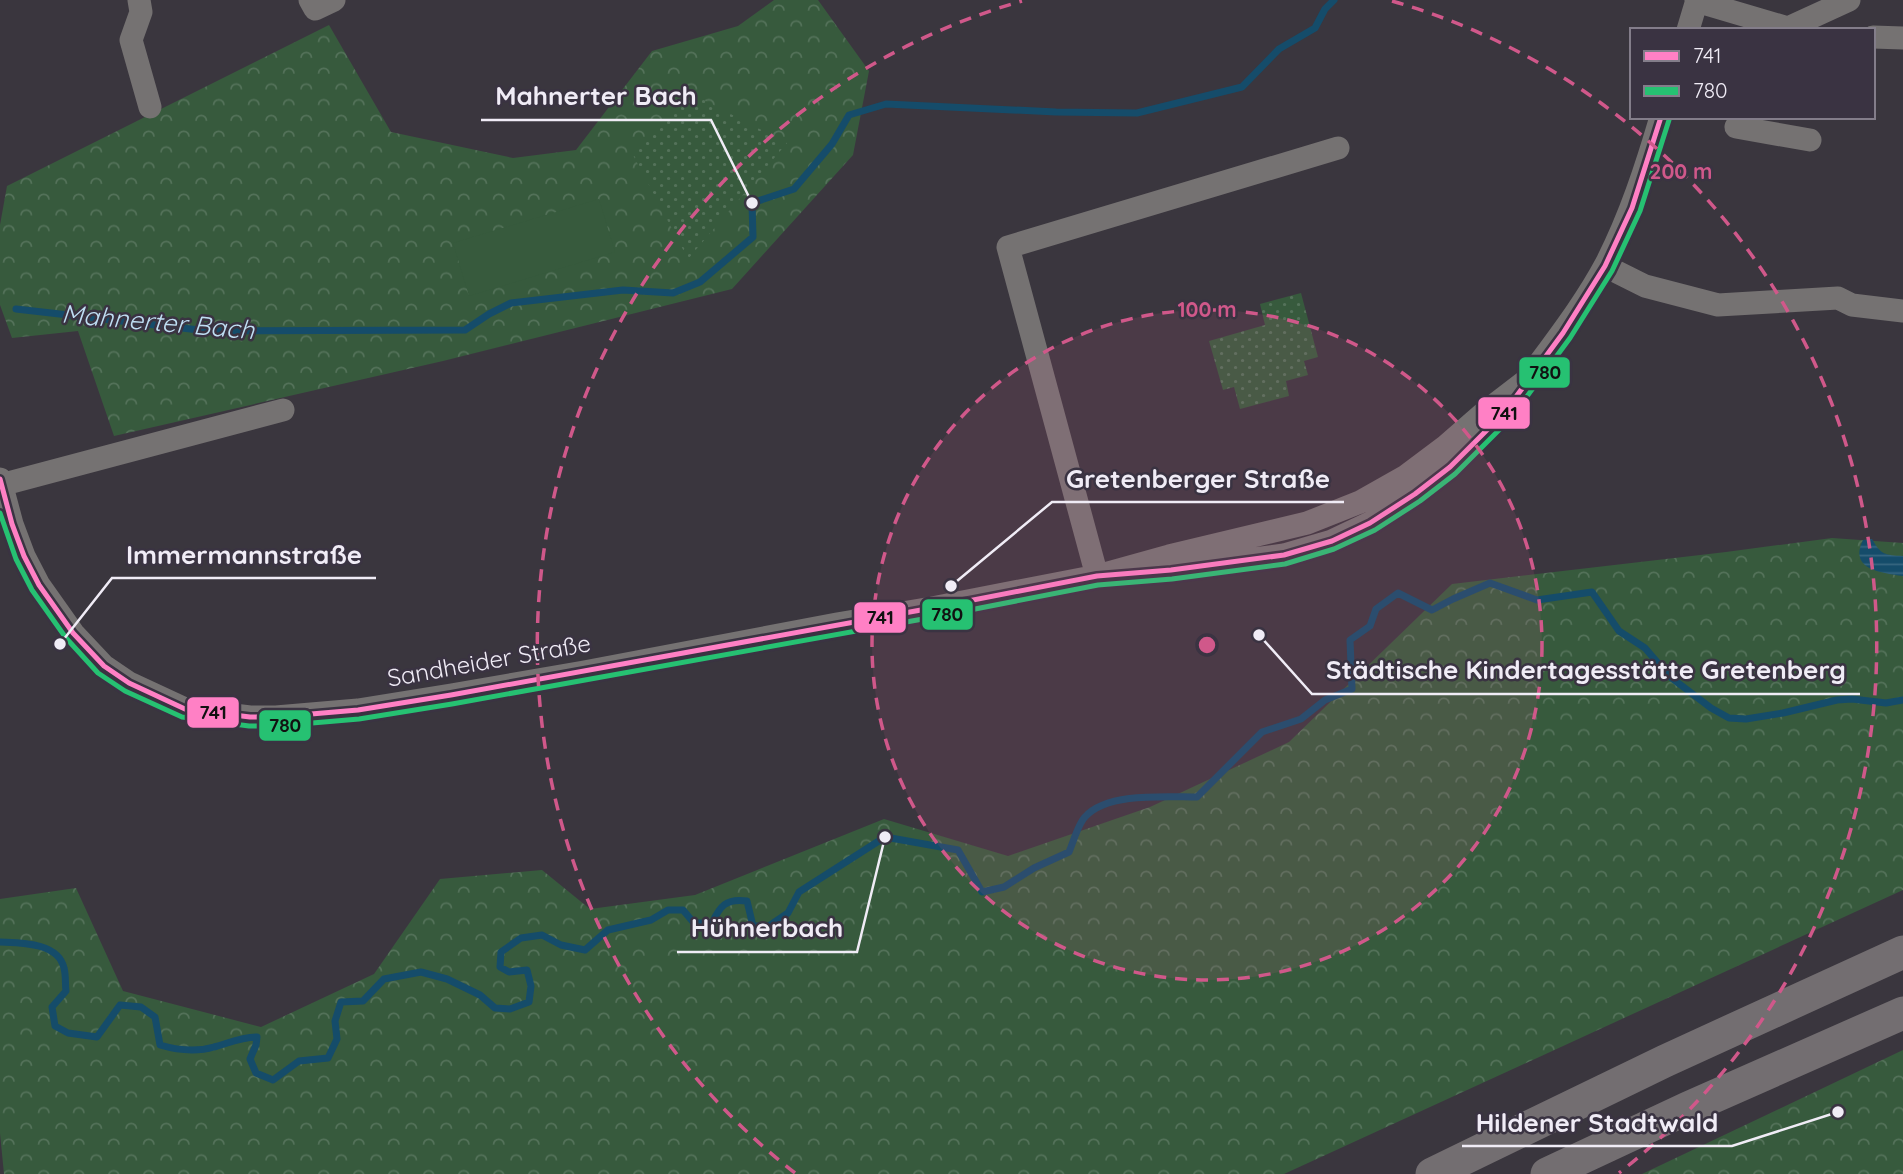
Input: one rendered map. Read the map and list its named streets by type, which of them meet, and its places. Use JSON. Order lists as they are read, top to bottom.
{
  "streets": {
    "street": ["Sandheider Straße"]
  },
  "water": ["Mahnerter Bach"],
  "places": [
    "Mahnerter Bach",
    "Gretenberger Straße",
    "Städtische Kindertagesstätte Gretenberg",
    "Immermannstraße",
    "Hühnerbach",
    "Hildener Stadtwald"
  ],
  "lines": ["transit line 741", "transit line 780"],
  "legend": ["741", "780"],
  "rings": ["200 m", "100 m"]
}
